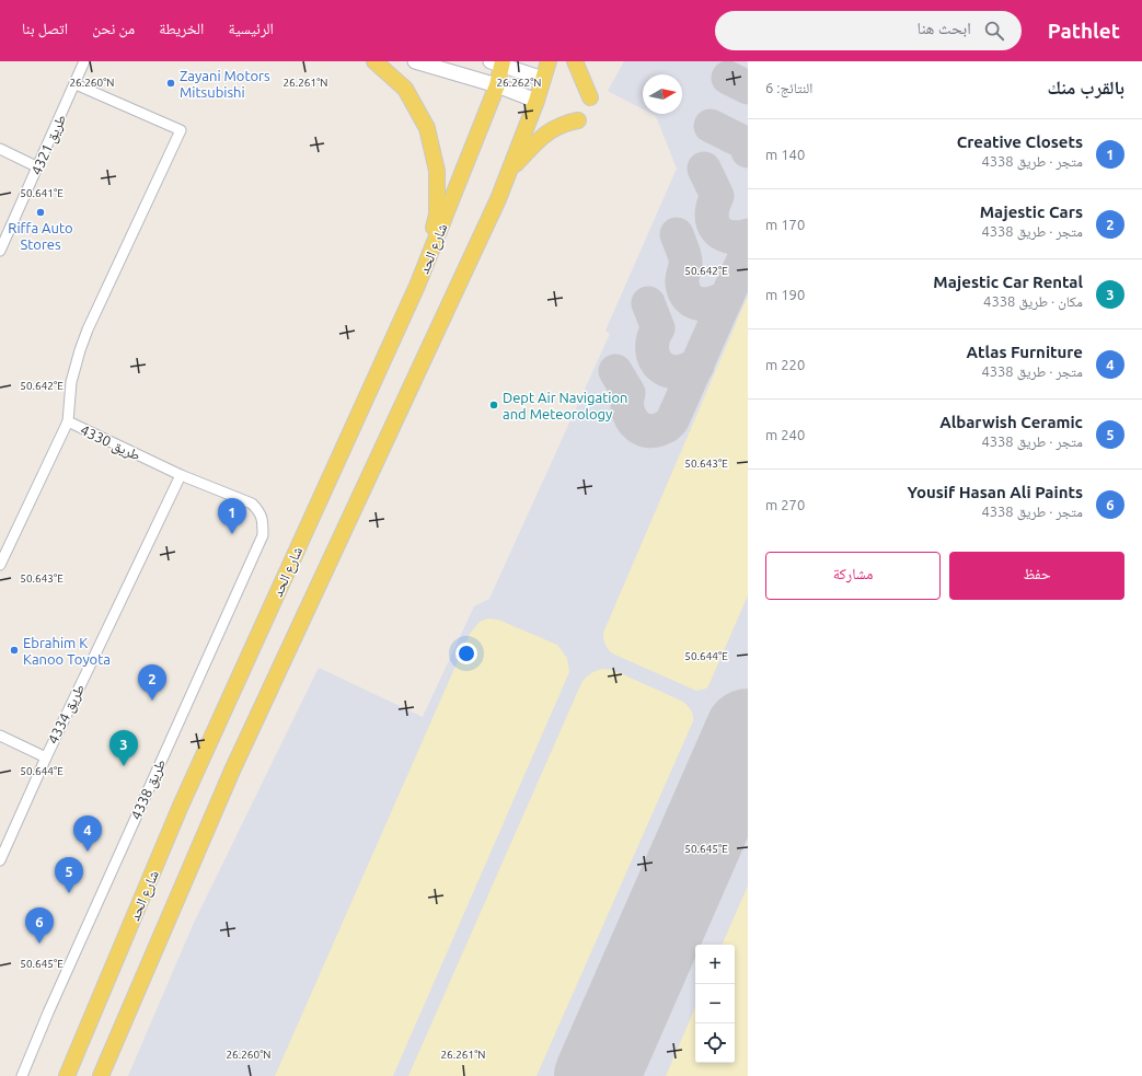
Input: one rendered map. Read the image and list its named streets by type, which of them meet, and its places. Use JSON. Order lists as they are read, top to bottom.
{
  "streets": {
    "main road": ["شارع الحد"],
    "street": [
      "طريق 4321",
      "طريق 4330",
      "طريق 4334",
      "طريق 4338"
    ]
  },
  "crossings": [
    ["طريق 4330", "طريق 4334"],
    ["طريق 4330", "طريق 4338"]
  ],
  "places": [
    "Zayani Motors Mitsubishi",
    "Riffa Auto Stores",
    "Dept Air Navigation and Meteorology",
    "Ebrahim K Kanoo Toyota"
  ],
  "north": "right",
  "page": {
    "header": "Pathlet",
    "search": "ابحث هنا",
    "nav": [
      "الرئيسية",
      "الخريطة",
      "من نحن",
      "اتصل بنا"
    ],
    "heading": ["بالقرب منك", "النتائج: 6"],
    "list": [
      {
        "mark": "1",
        "name": "Creative Closets",
        "note": "متجر · طريق 4338",
        "value": "140 m"
      },
      {
        "mark": "2",
        "name": "Majestic Cars",
        "note": "متجر · طريق 4338",
        "value": "170 m"
      },
      {
        "mark": "3",
        "name": "Majestic Car Rental",
        "note": "مكان · طريق 4338",
        "value": "190 m"
      },
      {
        "mark": "4",
        "name": "Atlas Furniture",
        "note": "متجر · طريق 4338",
        "value": "220 m"
      },
      {
        "mark": "5",
        "name": "Albarwish Ceramic",
        "note": "متجر · طريق 4338",
        "value": "240 m"
      },
      {
        "mark": "6",
        "name": "Yousif Hasan Ali Paints",
        "note": "متجر · طريق 4338",
        "value": "270 m"
      }
    ],
    "pins": [
      "1",
      "2",
      "3",
      "4",
      "5",
      "6"
    ],
    "buttons": ["حفظ", "مشاركة"],
    "map_buttons": ["+", "−"]
  },
  "coordinates": [
    "26.260°N",
    "26.261°N",
    "26.262°N",
    "50.641°E",
    "50.642°E",
    "50.643°E",
    "50.644°E",
    "50.645°E"
  ]
}
